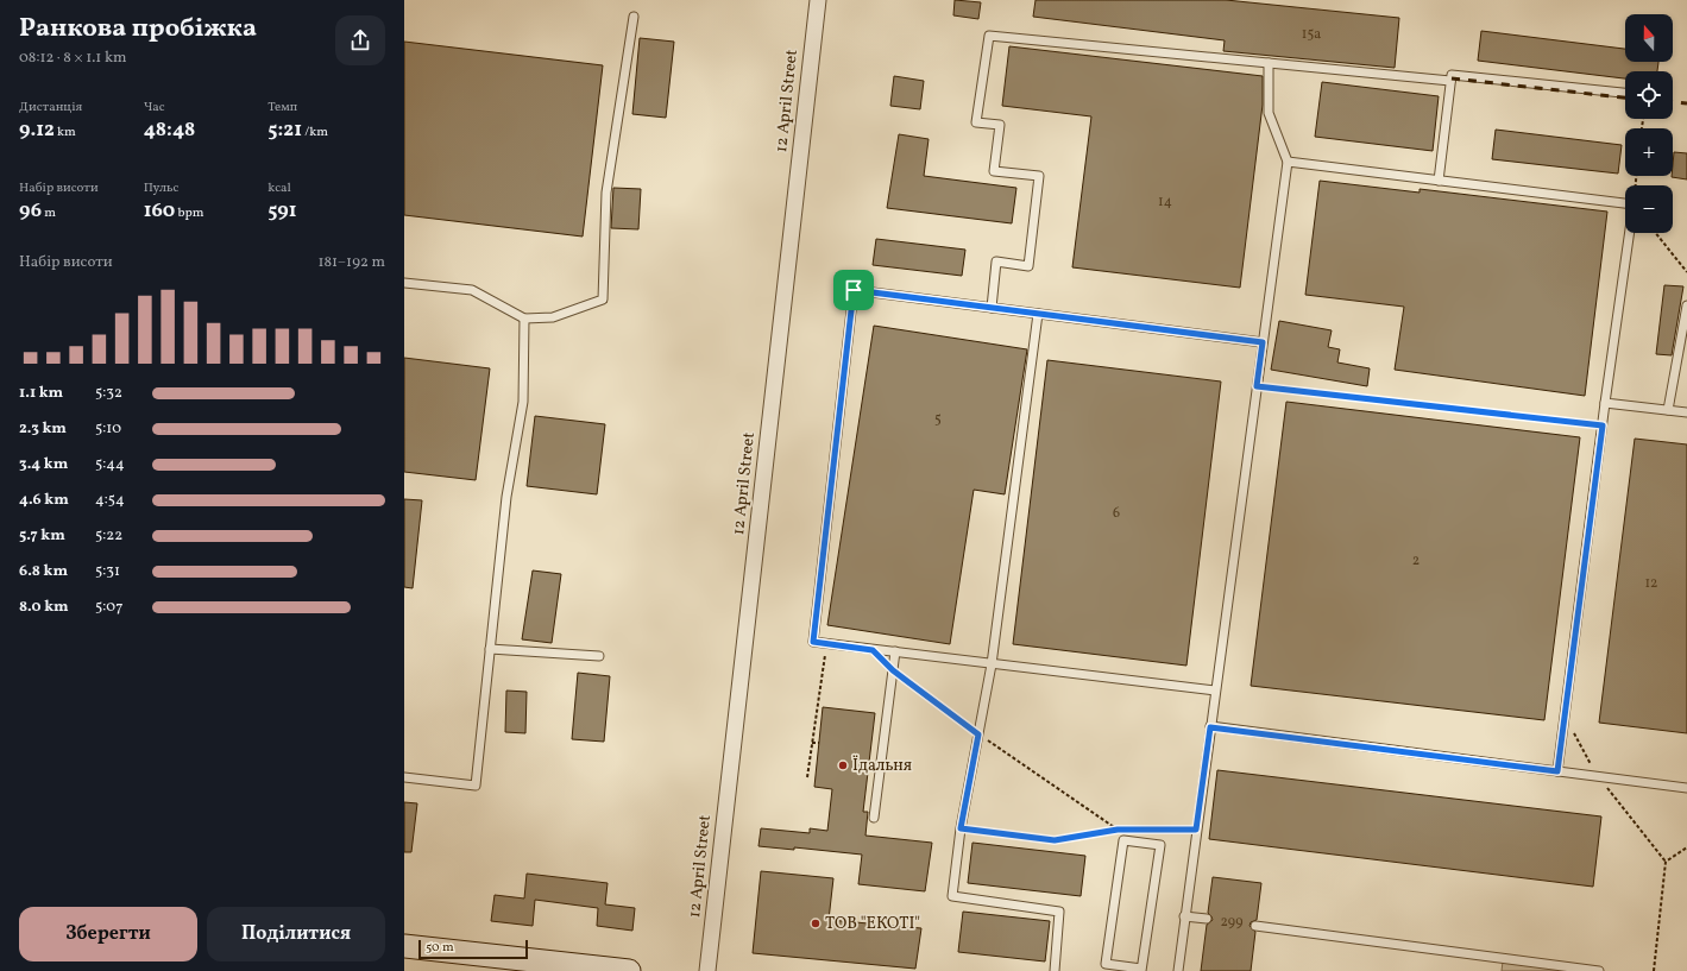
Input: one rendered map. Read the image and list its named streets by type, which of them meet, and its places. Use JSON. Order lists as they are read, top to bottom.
{
  "streets": {
    "street": ["12 April Street"]
  },
  "places": ["Їдальня", "ТОВ \"ЕКОТI\""],
  "house_numbers": [
    "15а",
    "14",
    "5",
    "6",
    "2",
    "12",
    "299"
  ],
  "scale_bar": "50 m",
  "north": "top",
  "page": {
    "heading": ["Ранкова пробіжка", "08:12 · 8 × 1.1 km"],
    "map_buttons": ["+", "−"],
    "stats": [
      ["Дистанція", "9.12 km"],
      ["Час", "48:48"],
      ["Темп", "5:21 /km"],
      ["Набір висоти", "96 m"],
      ["Пульс", "160 bpm"],
      ["kcal", "591"]
    ],
    "chart": ["Набір висоти", "181–192 m"],
    "list": [
      {
        "name": "1.1 km",
        "note": "5:32"
      },
      {
        "name": "2.3 km",
        "note": "5:10"
      },
      {
        "name": "3.4 km",
        "note": "5:44"
      },
      {
        "name": "4.6 km",
        "note": "4:54"
      },
      {
        "name": "5.7 km",
        "note": "5:22"
      },
      {
        "name": "6.8 km",
        "note": "5:31"
      },
      {
        "name": "8.0 km",
        "note": "5:07"
      }
    ],
    "buttons": ["Зберегти", "Поділитися"],
    "scale": "50 m"
  }
}
